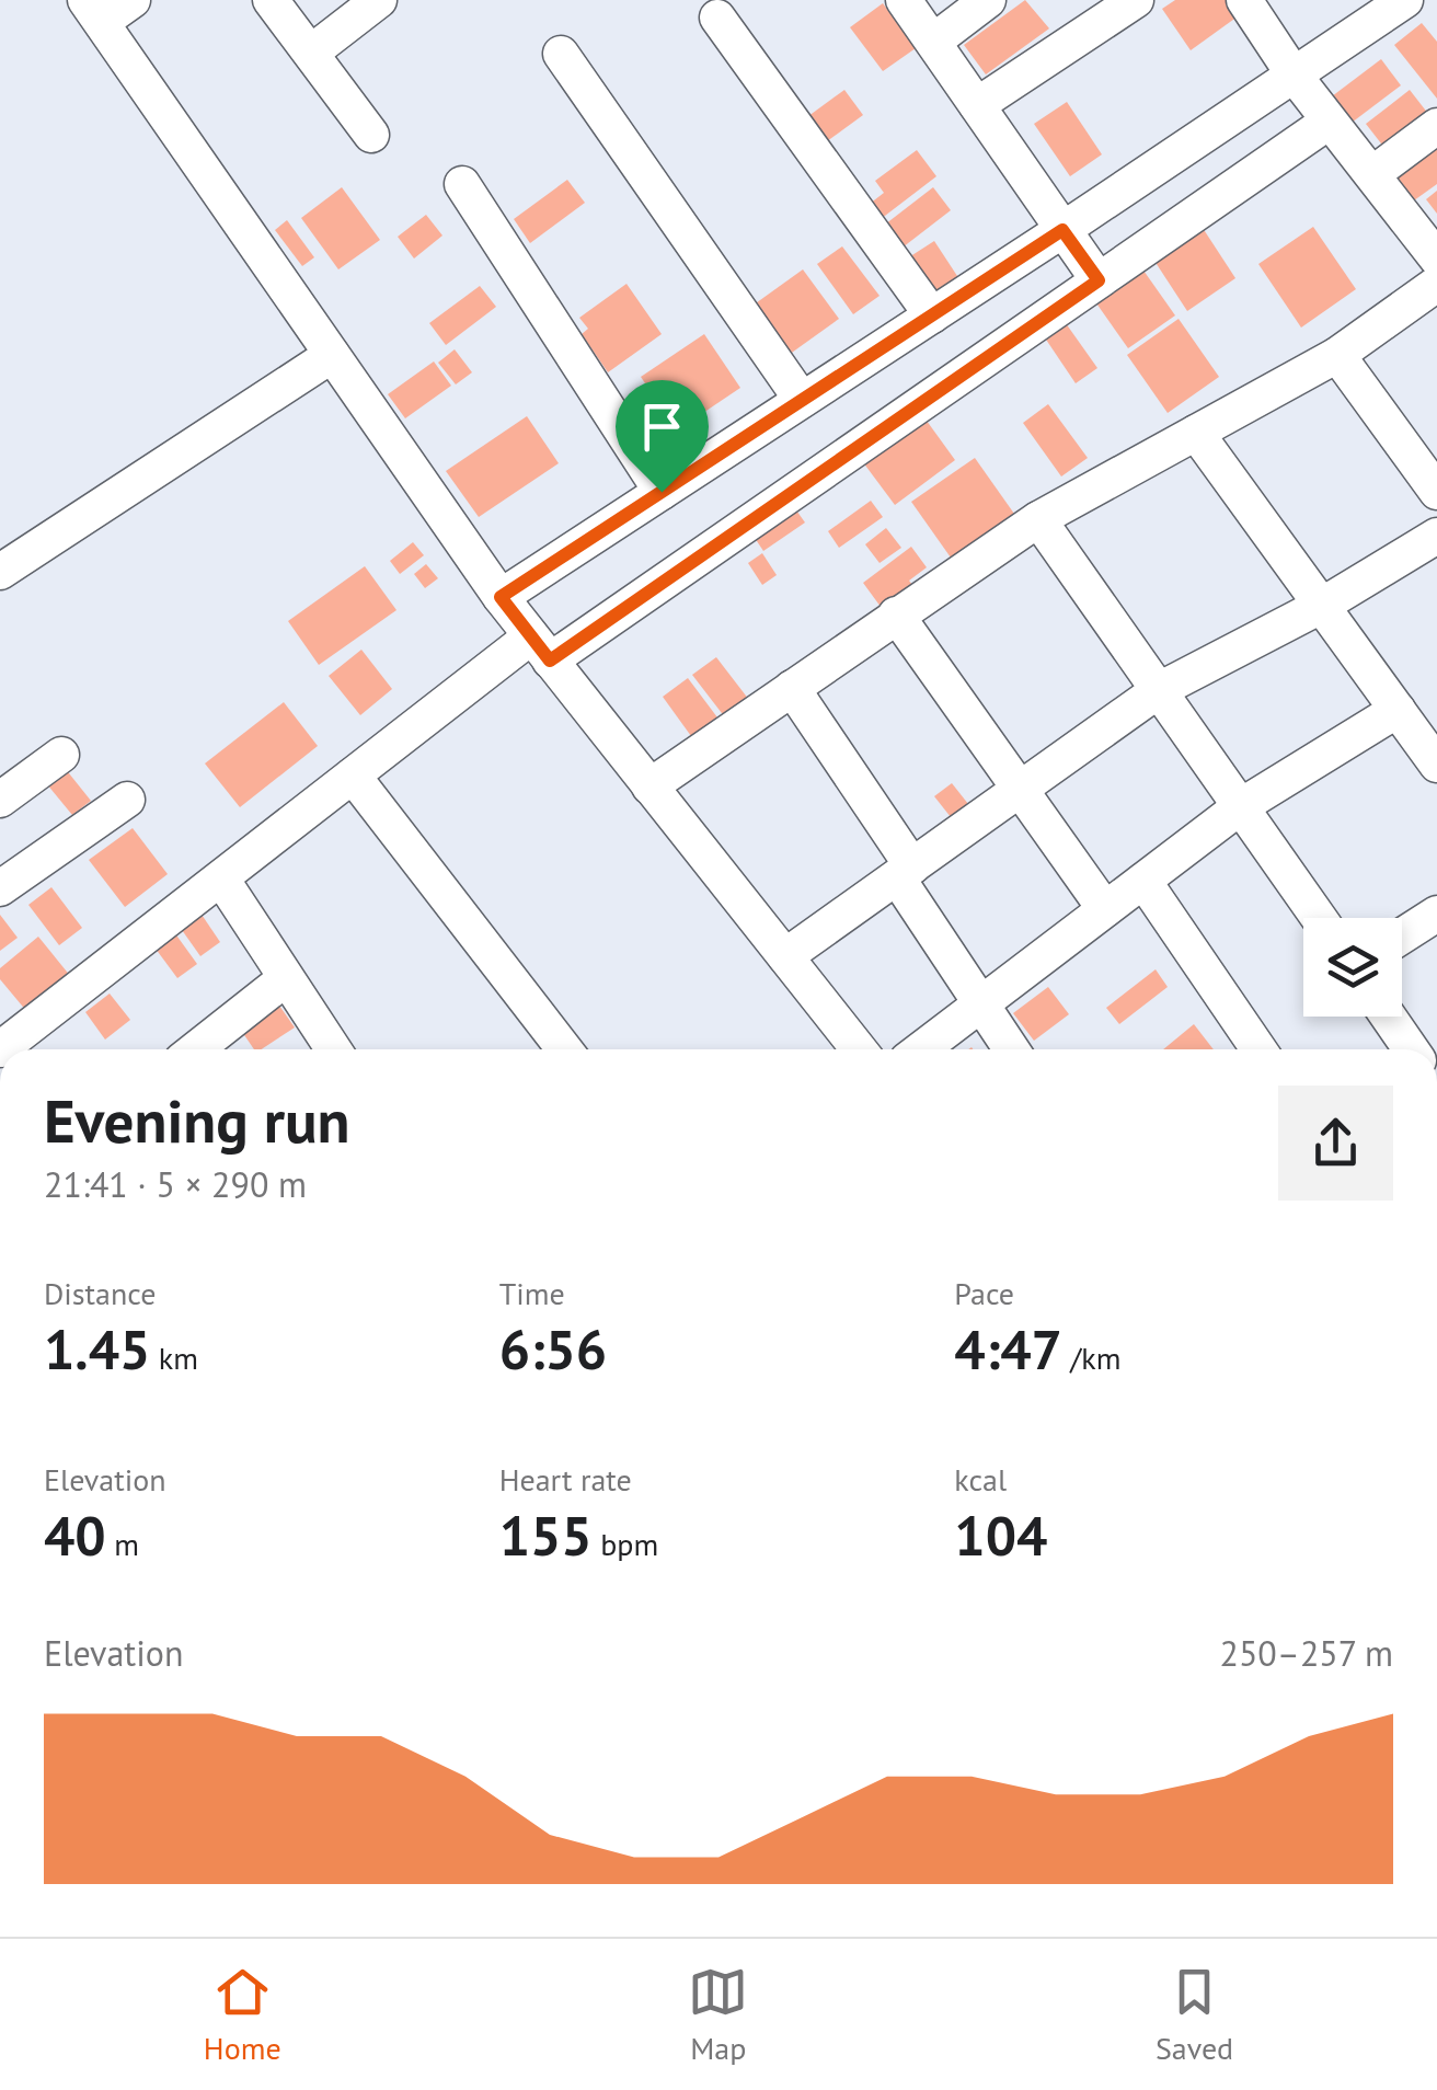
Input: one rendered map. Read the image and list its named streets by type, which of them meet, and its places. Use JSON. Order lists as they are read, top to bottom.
{
  "page": {
    "heading": ["Evening run", "21:41 · 5 × 290 m"],
    "stats": [
      ["Distance", "1.45 km"],
      ["Time", "6:56"],
      ["Pace", "4:47 /km"],
      ["Elevation", "40 m"],
      ["Heart rate", "155 bpm"],
      ["kcal", "104"]
    ],
    "chart": ["Elevation", "250–257 m"],
    "tabs": ["Home", "Map", "Saved"]
  }
}
